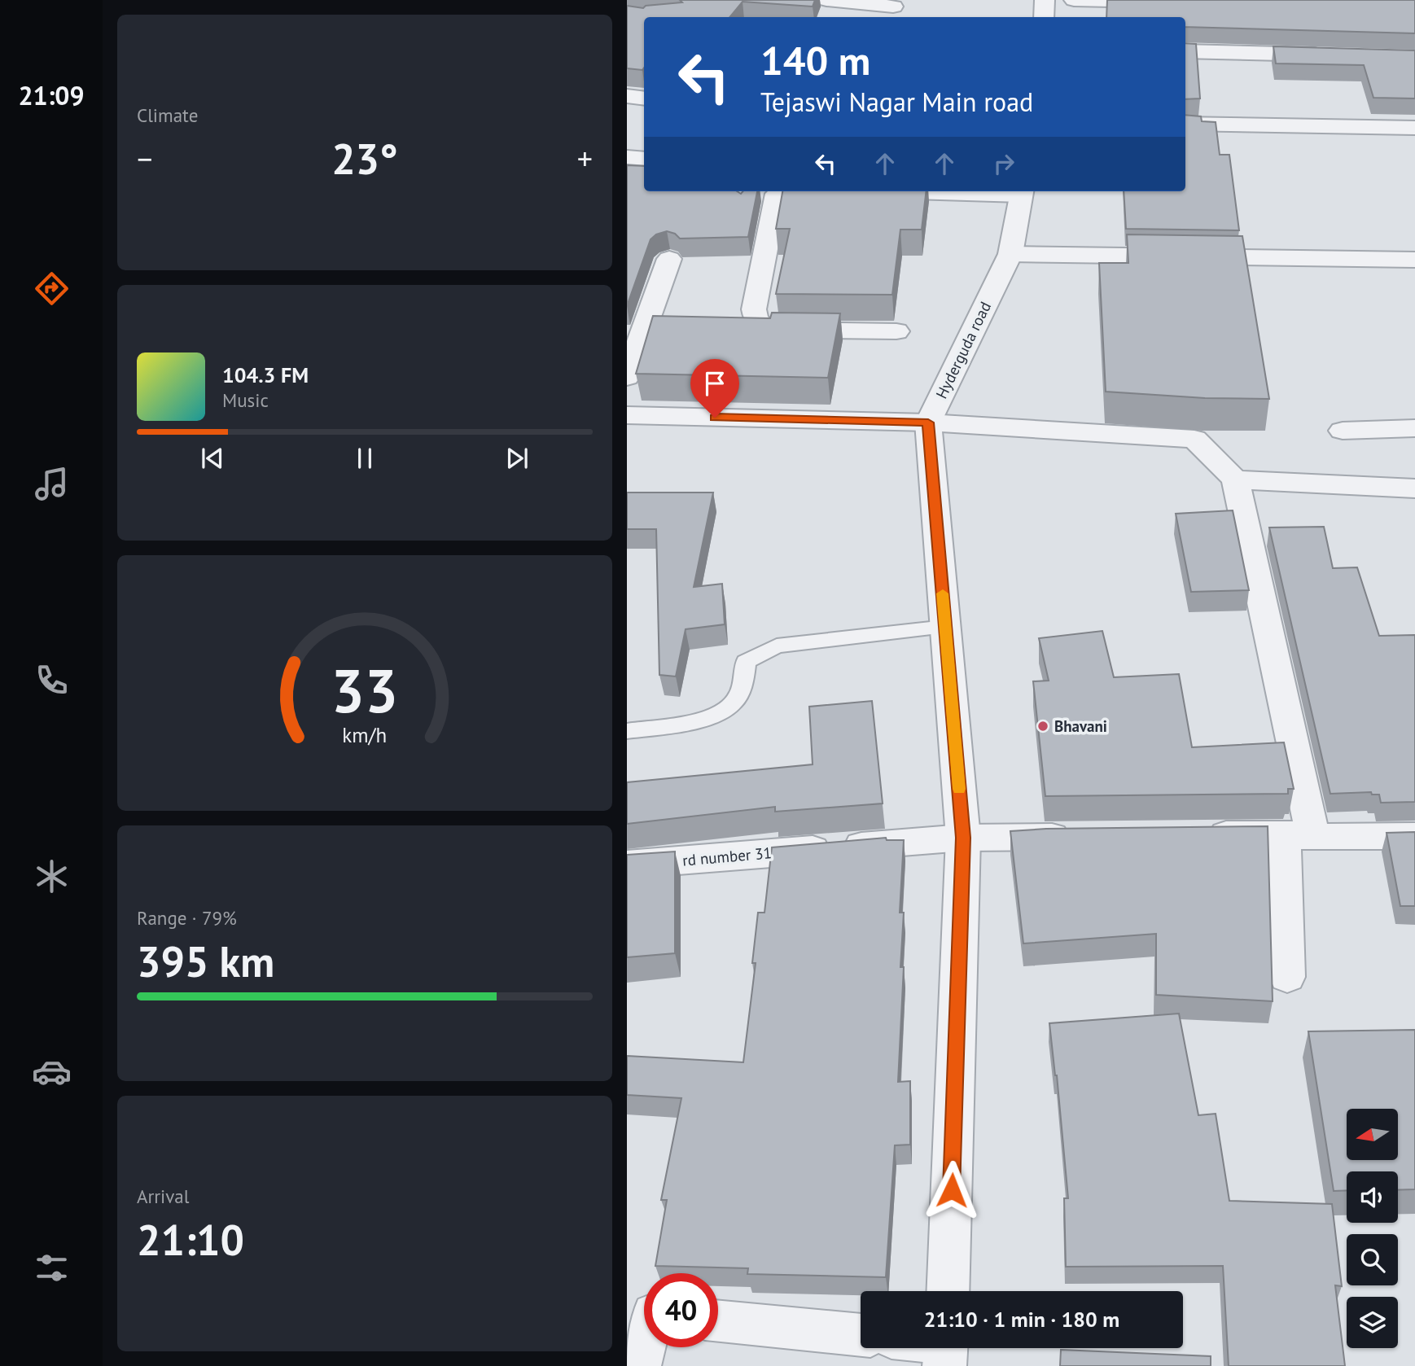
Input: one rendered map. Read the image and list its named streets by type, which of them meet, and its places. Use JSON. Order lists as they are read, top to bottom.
{
  "streets": {
    "street": ["Hyderguda road", "rd number 31"]
  },
  "places": ["Bhavani"],
  "north": "left",
  "page": {
    "tabs": "21:09",
    "tile": [
      "Climate",
      ["Range · 79%", "395 km"],
      ["Arrival", "21:10"]
    ],
    "turn": ["140 m", "Tejaswi Nagar Main road"],
    "heat": ["−", "23°", "+"],
    "song": ["104.3 FM", "Music"],
    "limit": "40",
    "trip": "21:10 · 1 min · 180 m",
    "gauge": ["33", "km/h"]
  }
}
